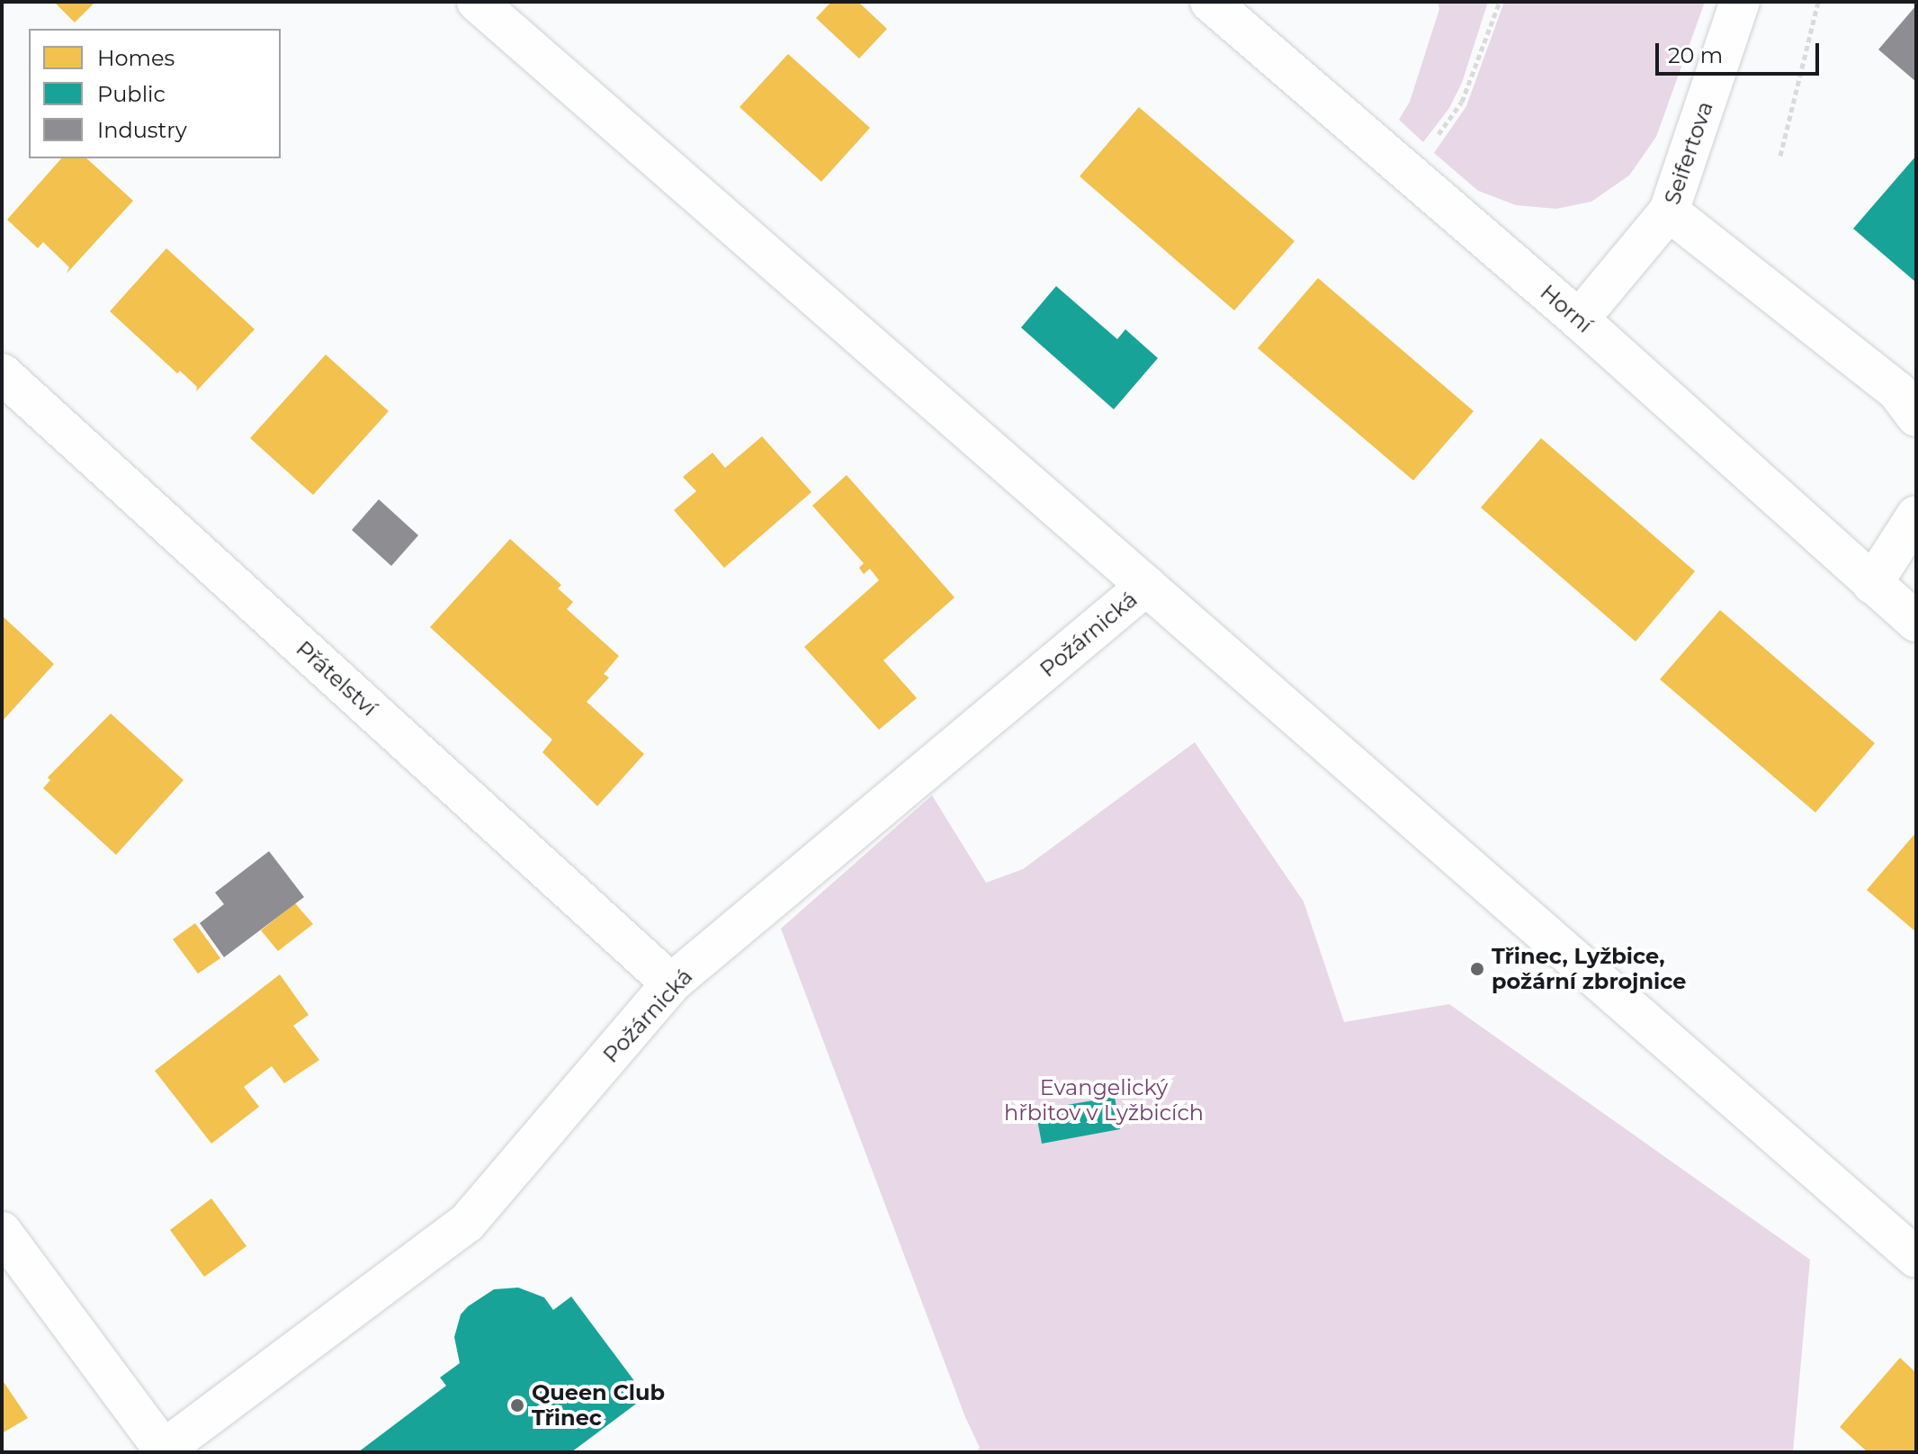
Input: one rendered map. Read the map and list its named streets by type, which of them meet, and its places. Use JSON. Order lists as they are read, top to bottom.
{
  "streets": {
    "street": [
      "Seifertova",
      "Horní",
      "Požárnická",
      "Přátelství"
    ]
  },
  "crossings": [
    ["Seifertova", "Horní"],
    ["Požárnická", "Přátelství"]
  ],
  "parks": ["Evangelický hřbitov v Lyžbicích"],
  "places": ["Třinec, Lyžbice, požární zbrojnice", "Queen Club Třinec"],
  "legend": ["Homes", "Public", "Industry"],
  "scale_bar": "20 m"
}
